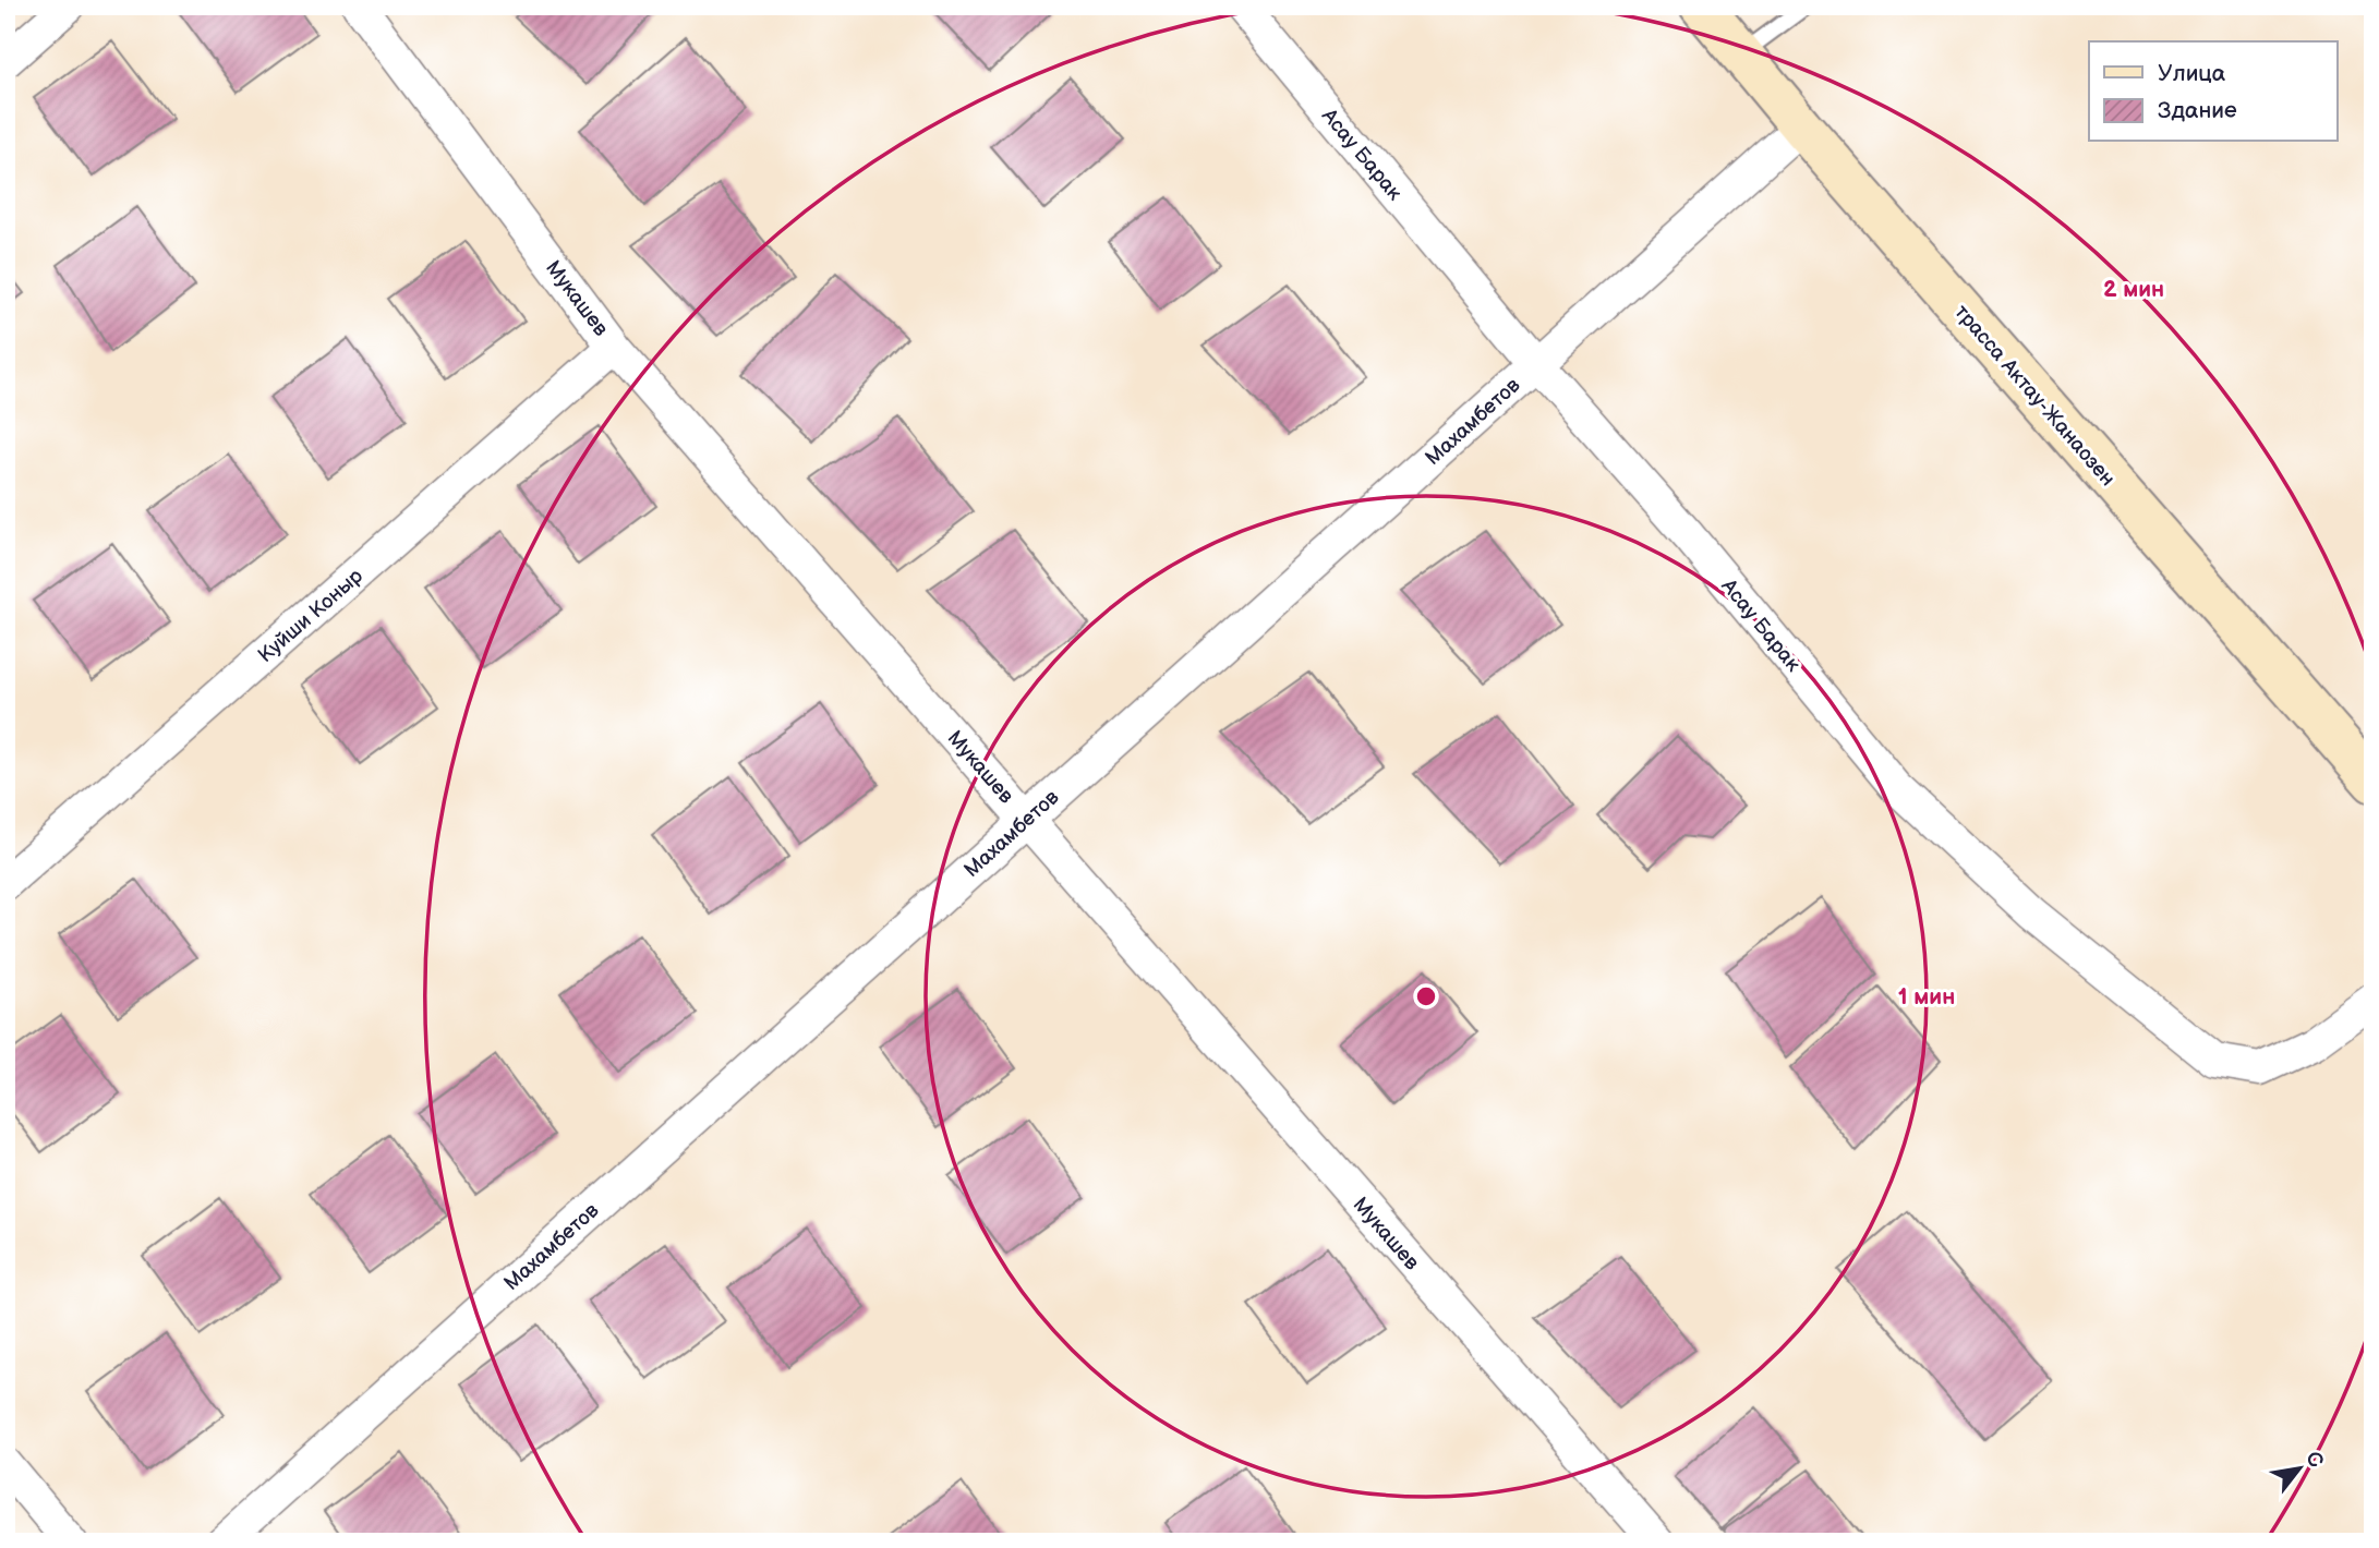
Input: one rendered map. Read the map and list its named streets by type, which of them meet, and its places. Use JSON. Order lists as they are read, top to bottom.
{
  "streets": {
    "main road": ["трасса Актау-Жанаозен"],
    "street": [
      "Асау Барак",
      "Мукашев",
      "Махамбетов",
      "Куйши Коныр"
    ]
  },
  "crossings": [
    ["Асау Барак", "Махамбетов"],
    ["Мукашев", "Махамбетов"],
    ["Мукашев", "Куйши Коныр"],
    ["трасса Актау-Жанаозен", "Махамбетов"]
  ],
  "legend": ["Улица", "Здание"],
  "north": "top right",
  "rings": ["2 мин", "1 мин"]
}
